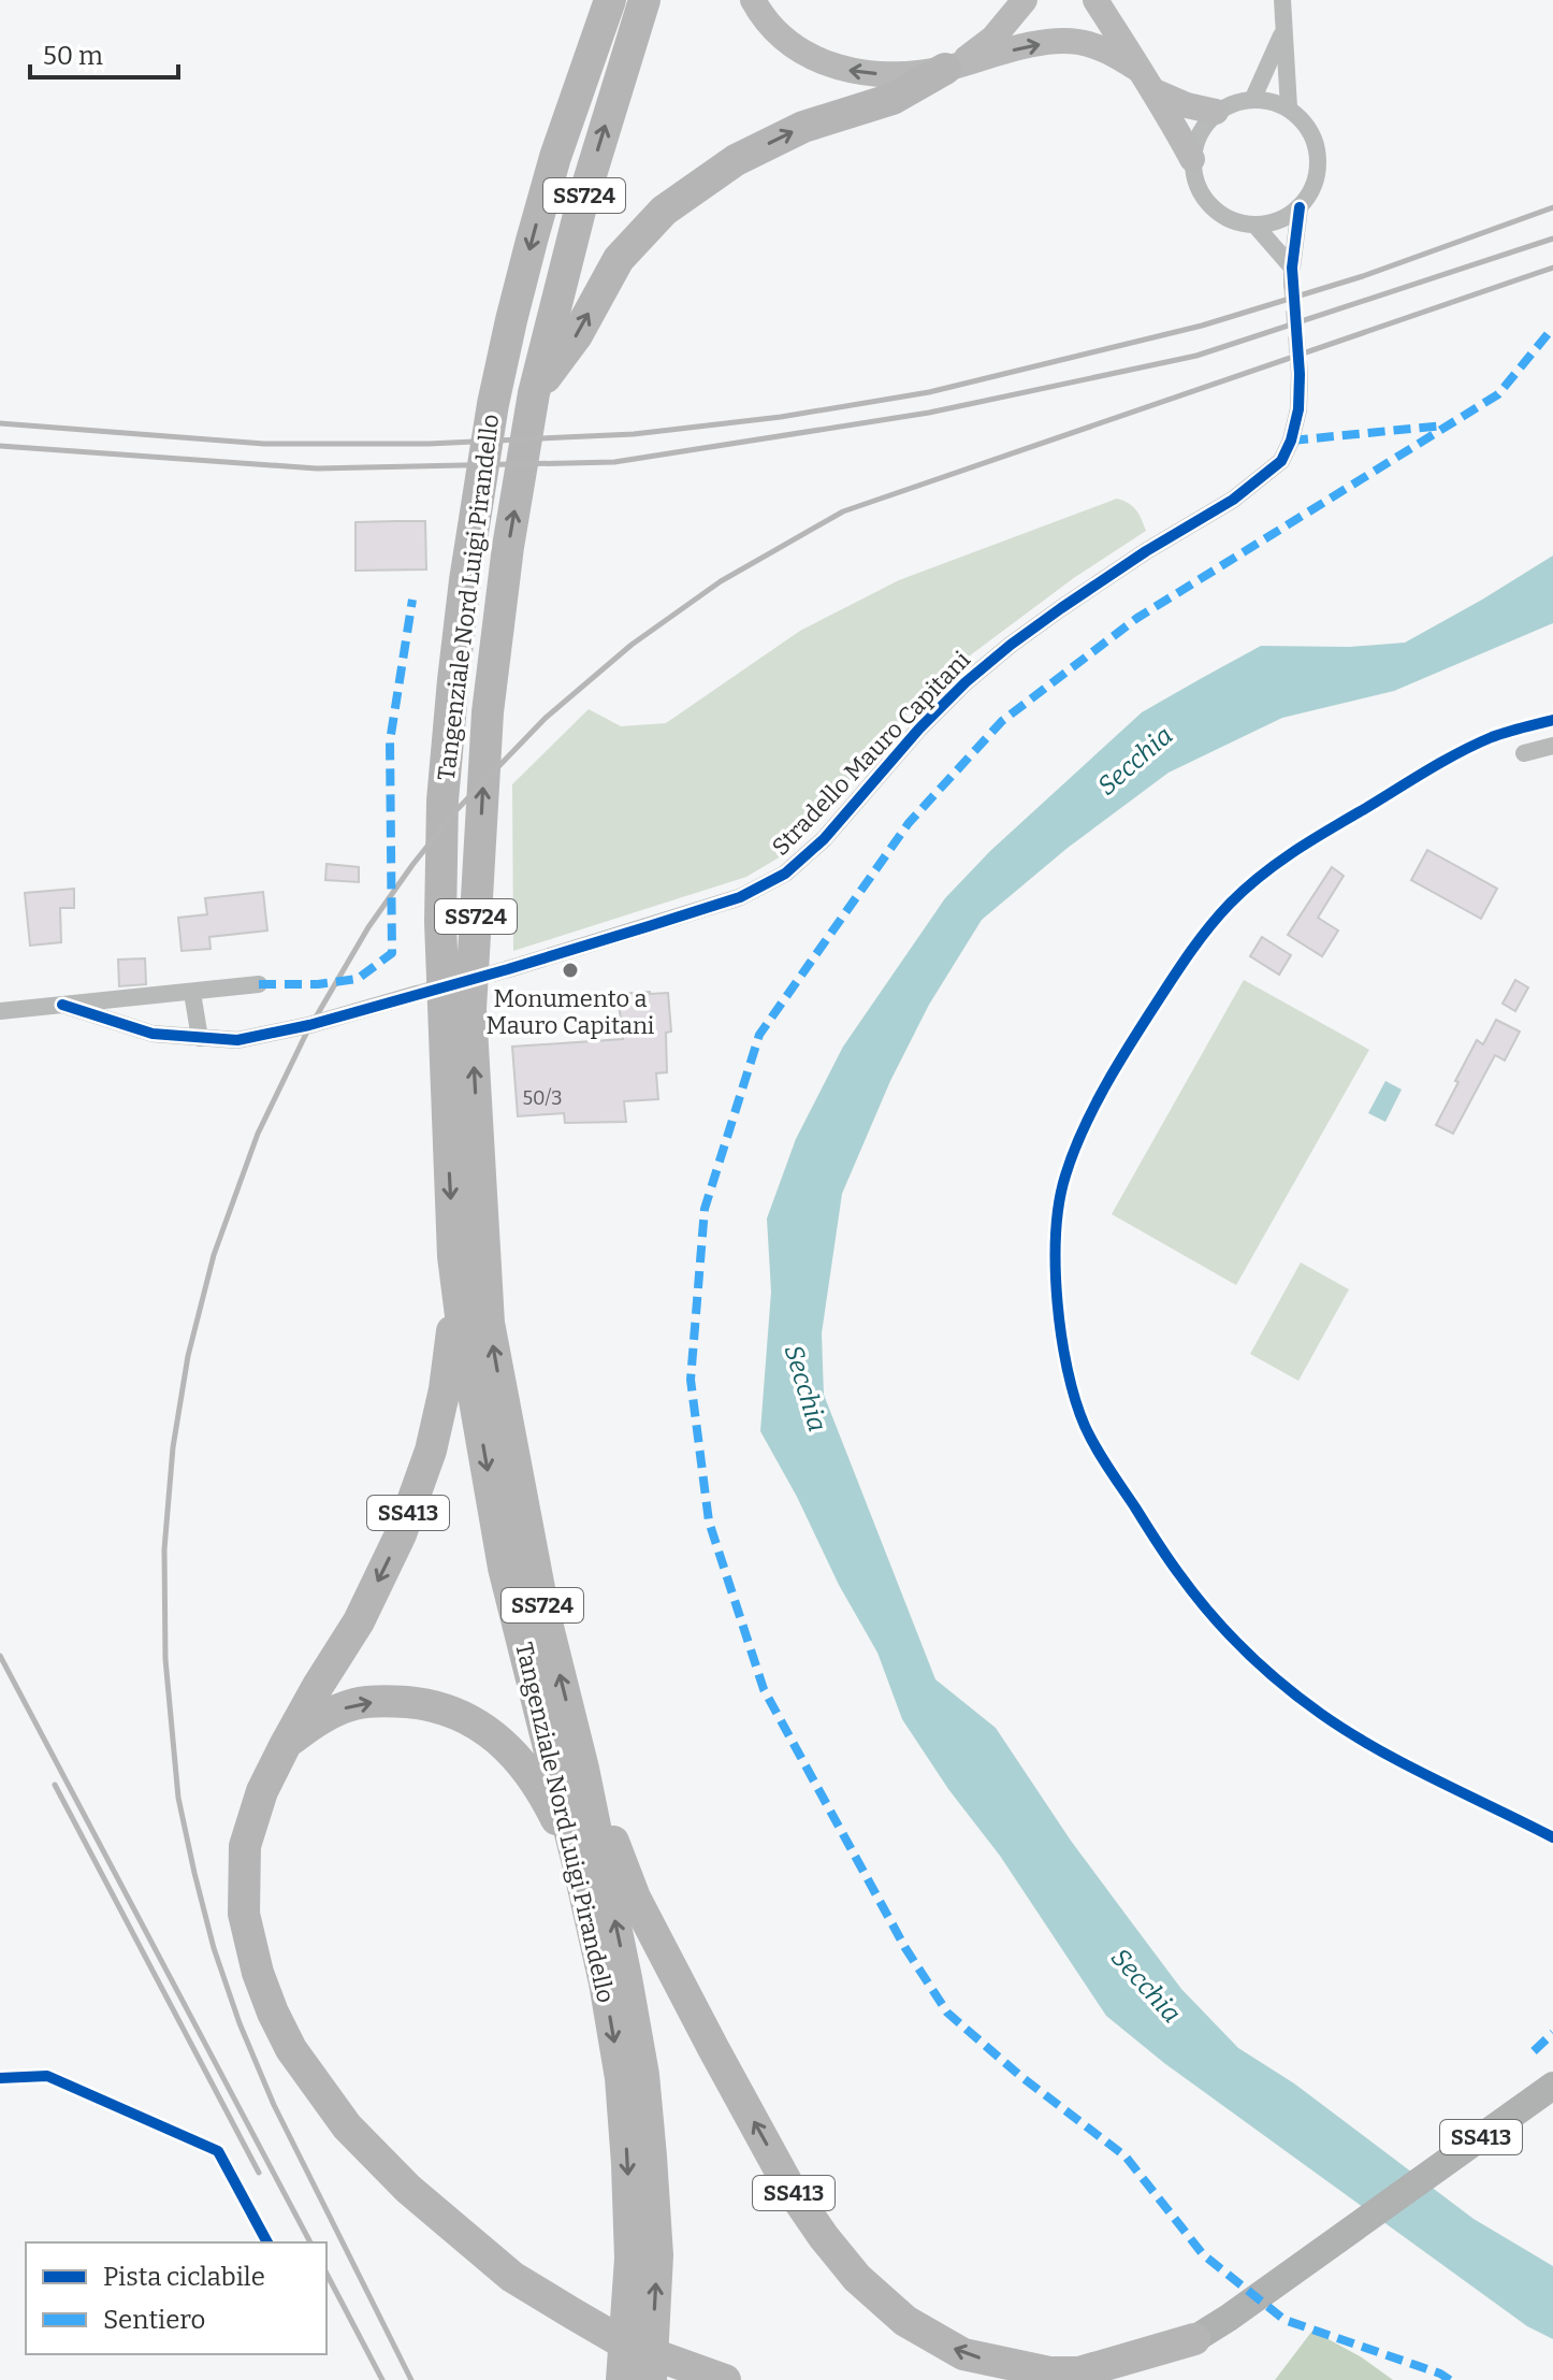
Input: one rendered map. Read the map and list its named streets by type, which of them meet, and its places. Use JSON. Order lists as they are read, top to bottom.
{
  "streets": {
    "highway": ["SS724", "Tangenziale Nord Luigi Pirandello", "SS413"],
    "street": ["Stradello Mauro Capitani"]
  },
  "crossings": [
    ["Tangenziale Nord Luigi Pirandello", "SS413"]
  ],
  "water": ["Secchia"],
  "places": ["Monumento a Mauro Capitani"],
  "house_numbers": ["50/3"],
  "legend": ["Pista ciclabile", "Sentiero"],
  "scale_bar": "50 m"
}
